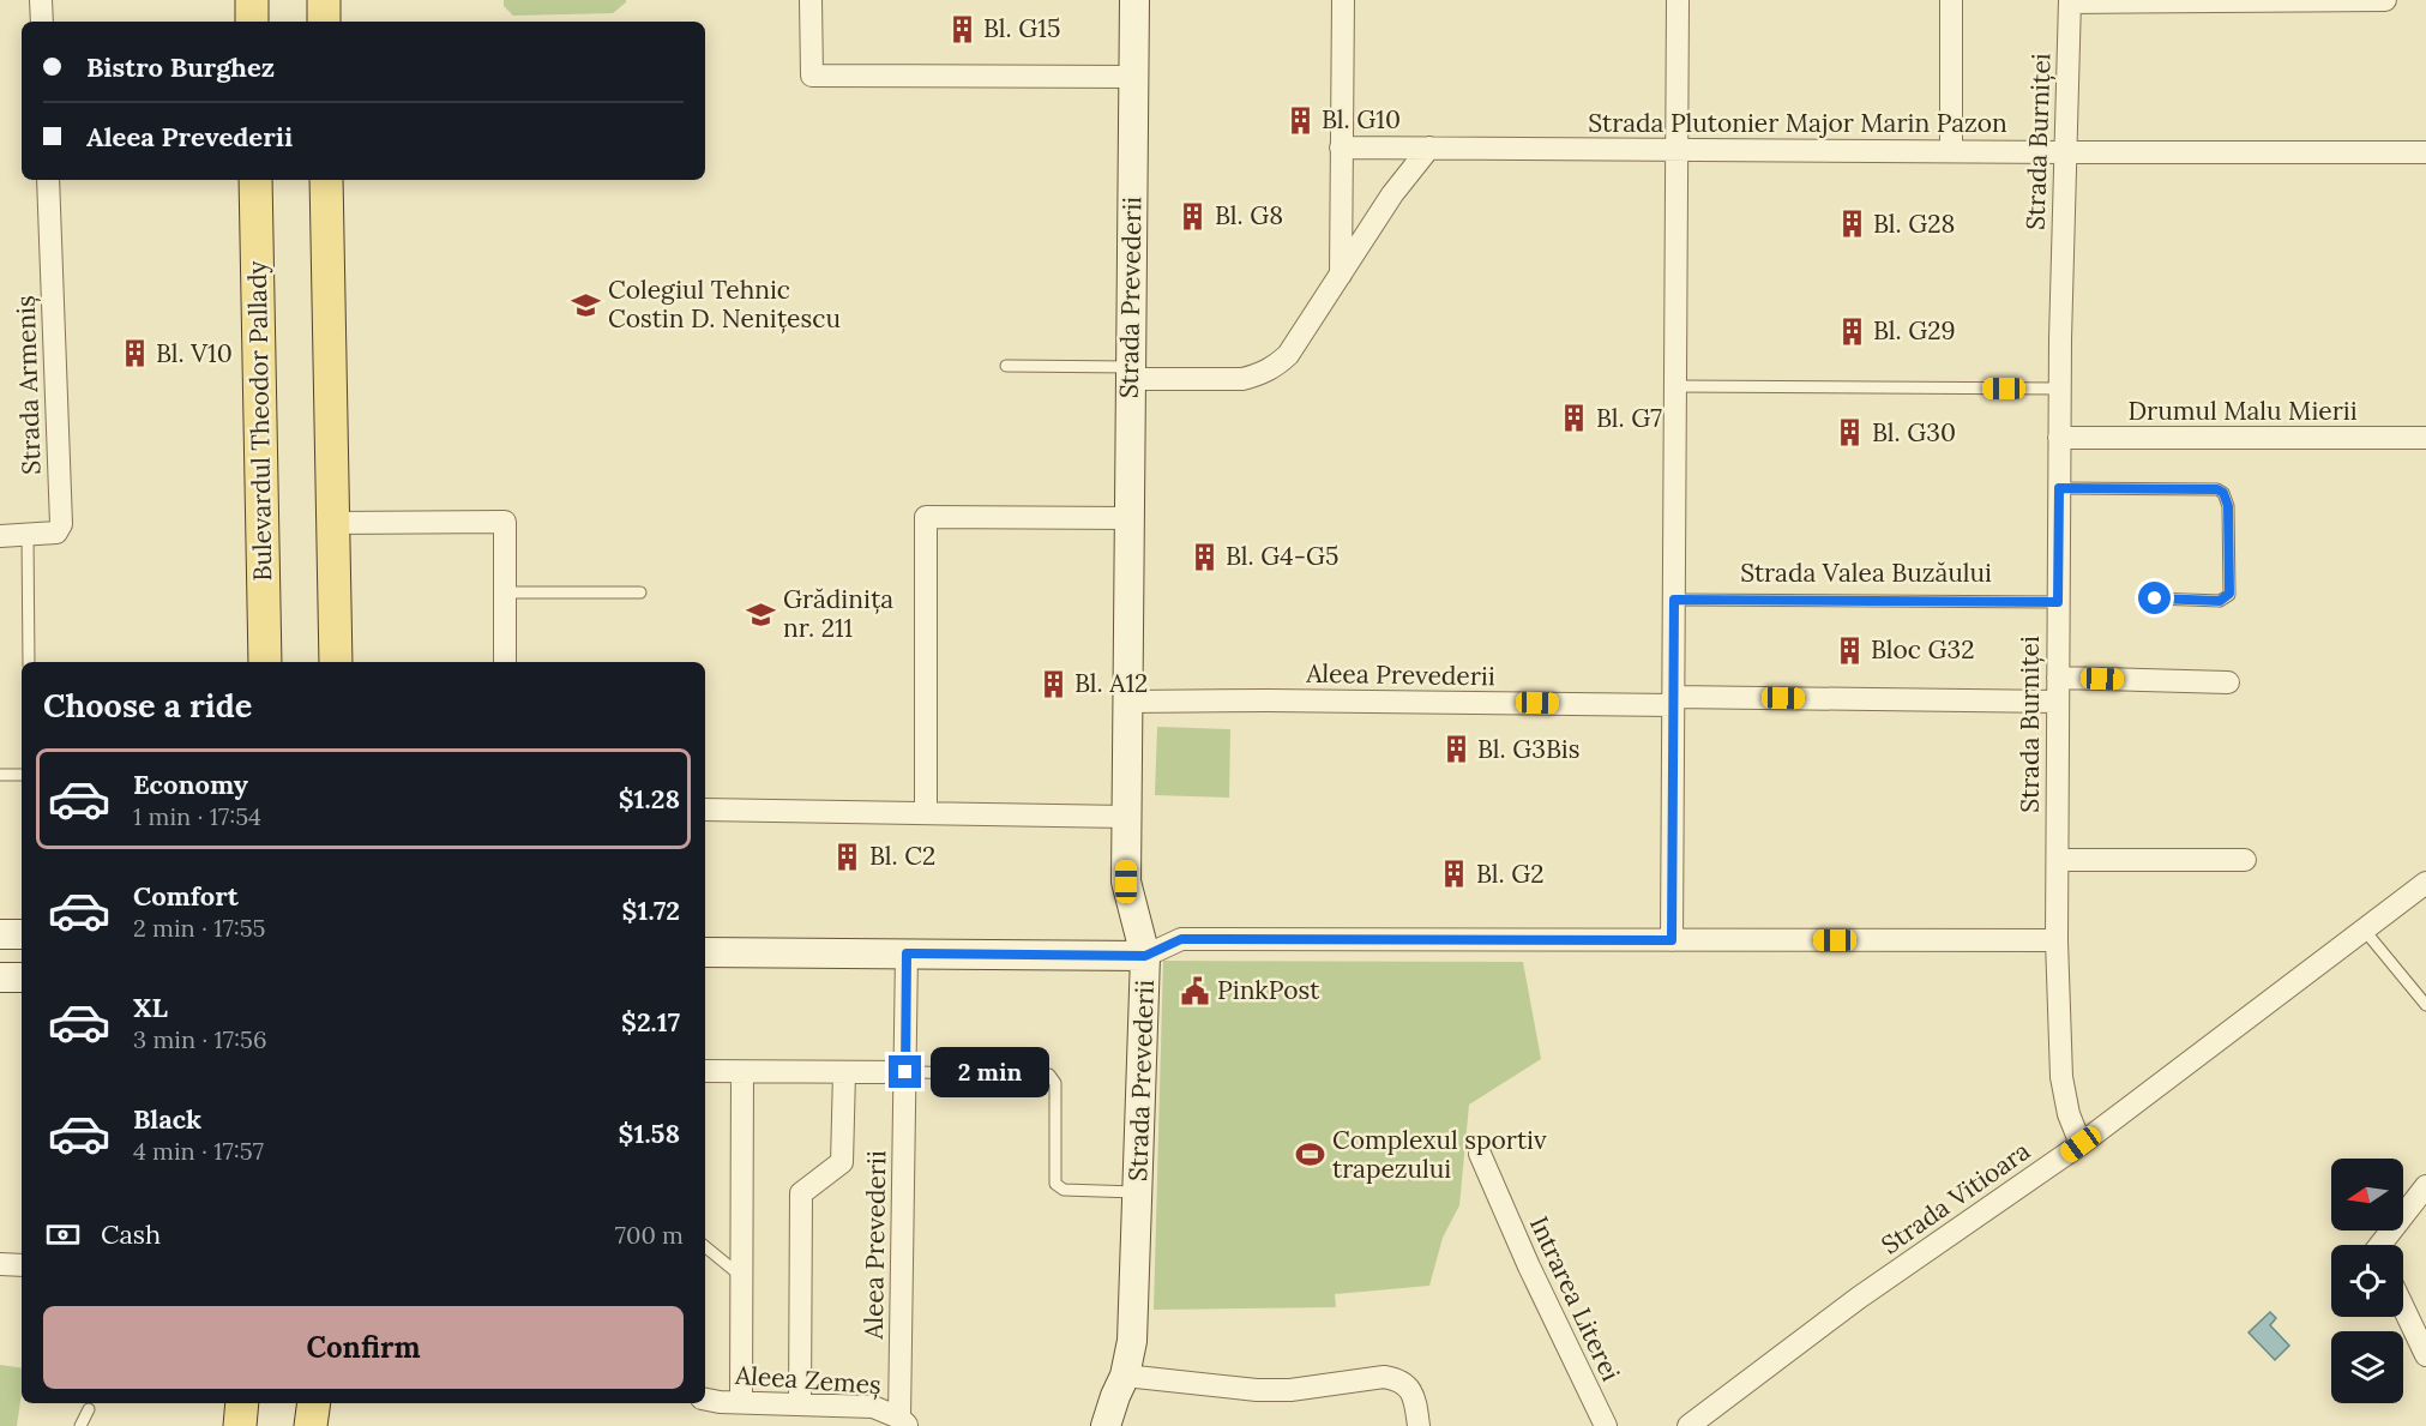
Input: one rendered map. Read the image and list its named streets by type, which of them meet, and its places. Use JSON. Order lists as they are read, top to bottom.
{
  "streets": {
    "main road": ["Bulevardul Theodor Pallady"],
    "street": [
      "Strada Plutonier Major Marin Pazon",
      "Strada Burniței",
      "Strada Prevederii",
      "Strada Armeniș",
      "Drumul Malu Mierii",
      "Aleea Prevederii",
      "Strada Vitioara",
      "Intrarea Literei",
      "Aleea Zemeș"
    ],
    "lane": ["Strada Valea Buzăului"]
  },
  "crossings": [
    ["Strada Plutonier Major Marin Pazon", "Strada Burniței"],
    ["Strada Burniței", "Drumul Malu Mierii"],
    ["Strada Burniței", "Strada Valea Buzăului"],
    ["Strada Burniței", "Aleea Prevederii"],
    ["Strada Burniței", "Strada Vitioara"],
    ["Strada Prevederii", "Aleea Prevederii"],
    ["Aleea Prevederii", "Aleea Zemeș"]
  ],
  "places": {
    "building": [
      "Bl. G15",
      "Bl. G10",
      "Bl. G8",
      "Bl. G28",
      "Bl. G29",
      "Bl. V10",
      "Bl. G7",
      "Bl. G30",
      "Bl. G4-G5",
      "Bloc G32",
      "Bl. A12",
      "Bl. G3Bis",
      "Bl. C2",
      "Bl. G2"
    ],
    "school or university": ["Colegiul Tehnic Costin D. Nenițescu", "Grădinița nr. 211"],
    "public building": ["PinkPost"],
    "sports": ["Complexul sportiv trapezului"]
  },
  "north": "left",
  "page": {
    "banner": ["Bistro Burghez", "Aleea Prevederii"],
    "heading": "Choose a ride",
    "list": [
      {
        "name": "Economy",
        "note": "1 min · 17:54",
        "value": "$1.28"
      },
      {
        "name": "Comfort",
        "note": "2 min · 17:55",
        "value": "$1.72"
      },
      {
        "name": "XL",
        "note": "3 min · 17:56",
        "value": "$2.17"
      },
      {
        "name": "Black",
        "note": "4 min · 17:57",
        "value": "$1.58"
      }
    ],
    "bubble": "2 min",
    "pay": ["Cash", "700 m"],
    "buttons": "Confirm"
  }
}
